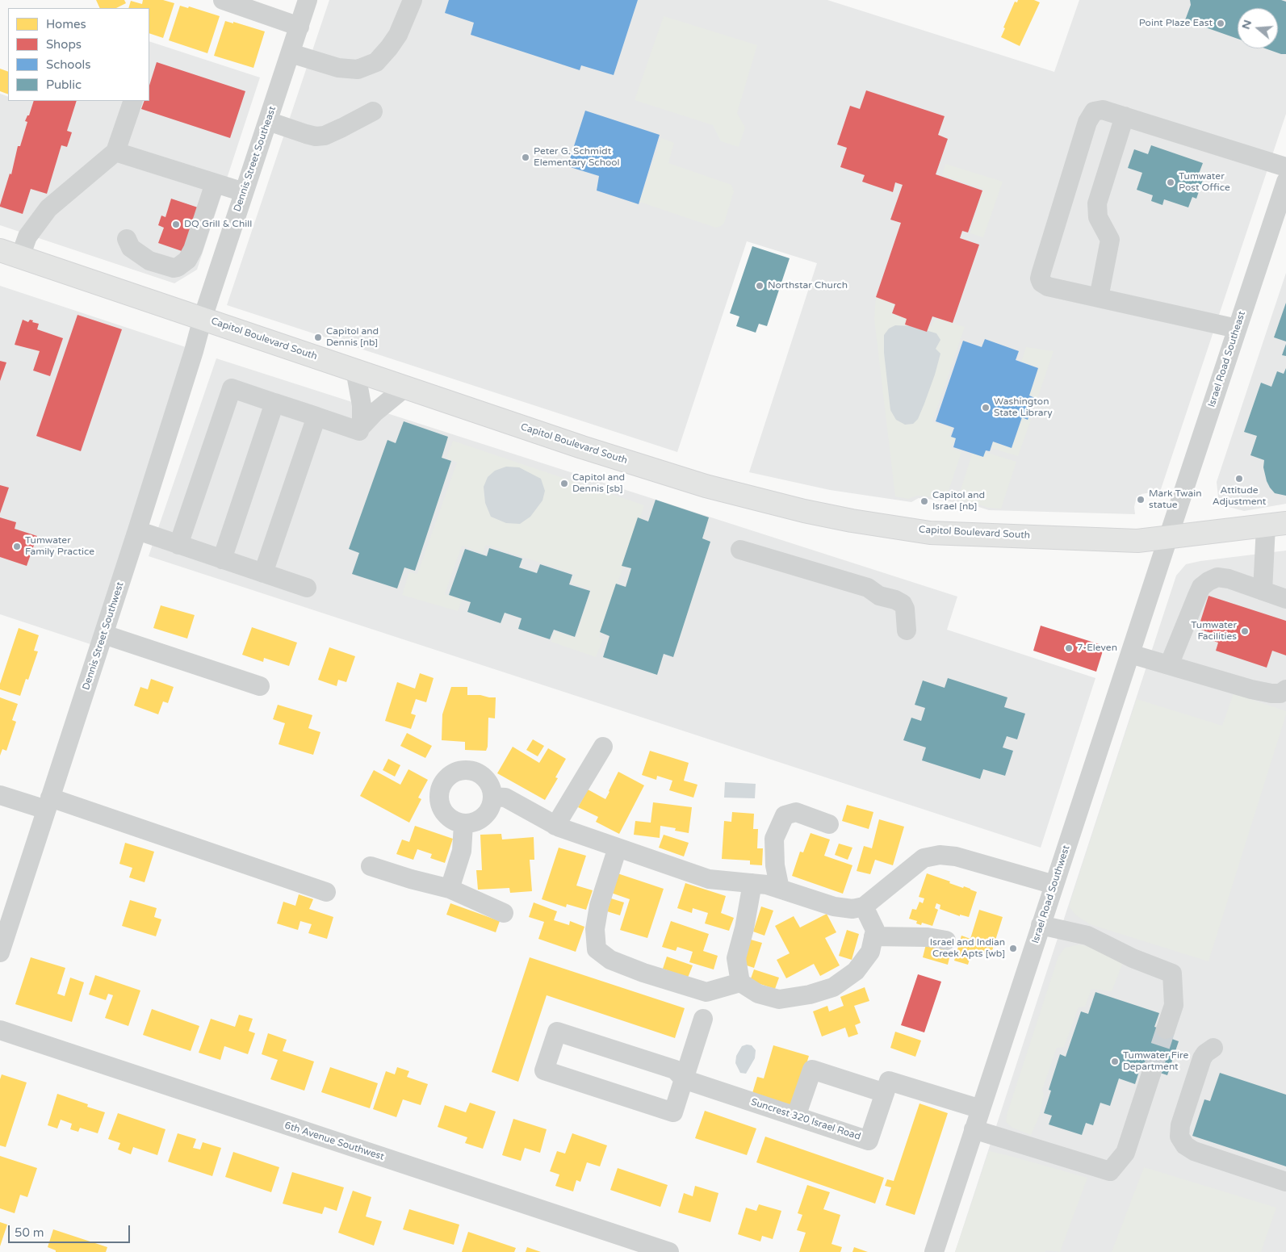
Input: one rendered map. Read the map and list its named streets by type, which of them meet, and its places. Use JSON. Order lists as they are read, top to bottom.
{
  "streets": {
    "main road": ["Capitol Boulevard South"],
    "street": [
      "Dennis Street Southeast",
      "Israel Road Southeast",
      "Dennis Street Southwest",
      "Israel Road Southwest",
      "Suncrest 320 Israel Road",
      "6th Avenue Southwest"
    ]
  },
  "crossings": [
    ["Dennis Street Southeast", "Capitol Boulevard South"],
    ["Dennis Street Southeast", "Dennis Street Southwest"],
    ["Capitol Boulevard South", "Israel Road Southeast"],
    ["Capitol Boulevard South", "Dennis Street Southwest"],
    ["Capitol Boulevard South", "Israel Road Southwest"],
    ["Israel Road Southeast", "Israel Road Southwest"],
    ["Israel Road Southwest", "Suncrest 320 Israel Road"]
  ],
  "places": [
    "Point Plaze East",
    "Peter G. Schmidt Elementary School",
    "Tumwater Post Office",
    "DQ Grill & Chill",
    "Northstar Church",
    "Capitol and Dennis [nb]",
    "Washington State Library",
    "Attitude Adjustment",
    "Capitol and Dennis [sb]",
    "Mark Twain statue",
    "Capitol and Israel [nb]",
    "Tumwater Family Practice",
    "Tumwater Facilities",
    "7-Eleven",
    "Israel and Indian Creek Apts [wb]",
    "Tumwater Fire Department"
  ],
  "legend": [
    "Homes",
    "Shops",
    "Schools",
    "Public"
  ],
  "scale_bar": "50 m",
  "north": "left"
}
